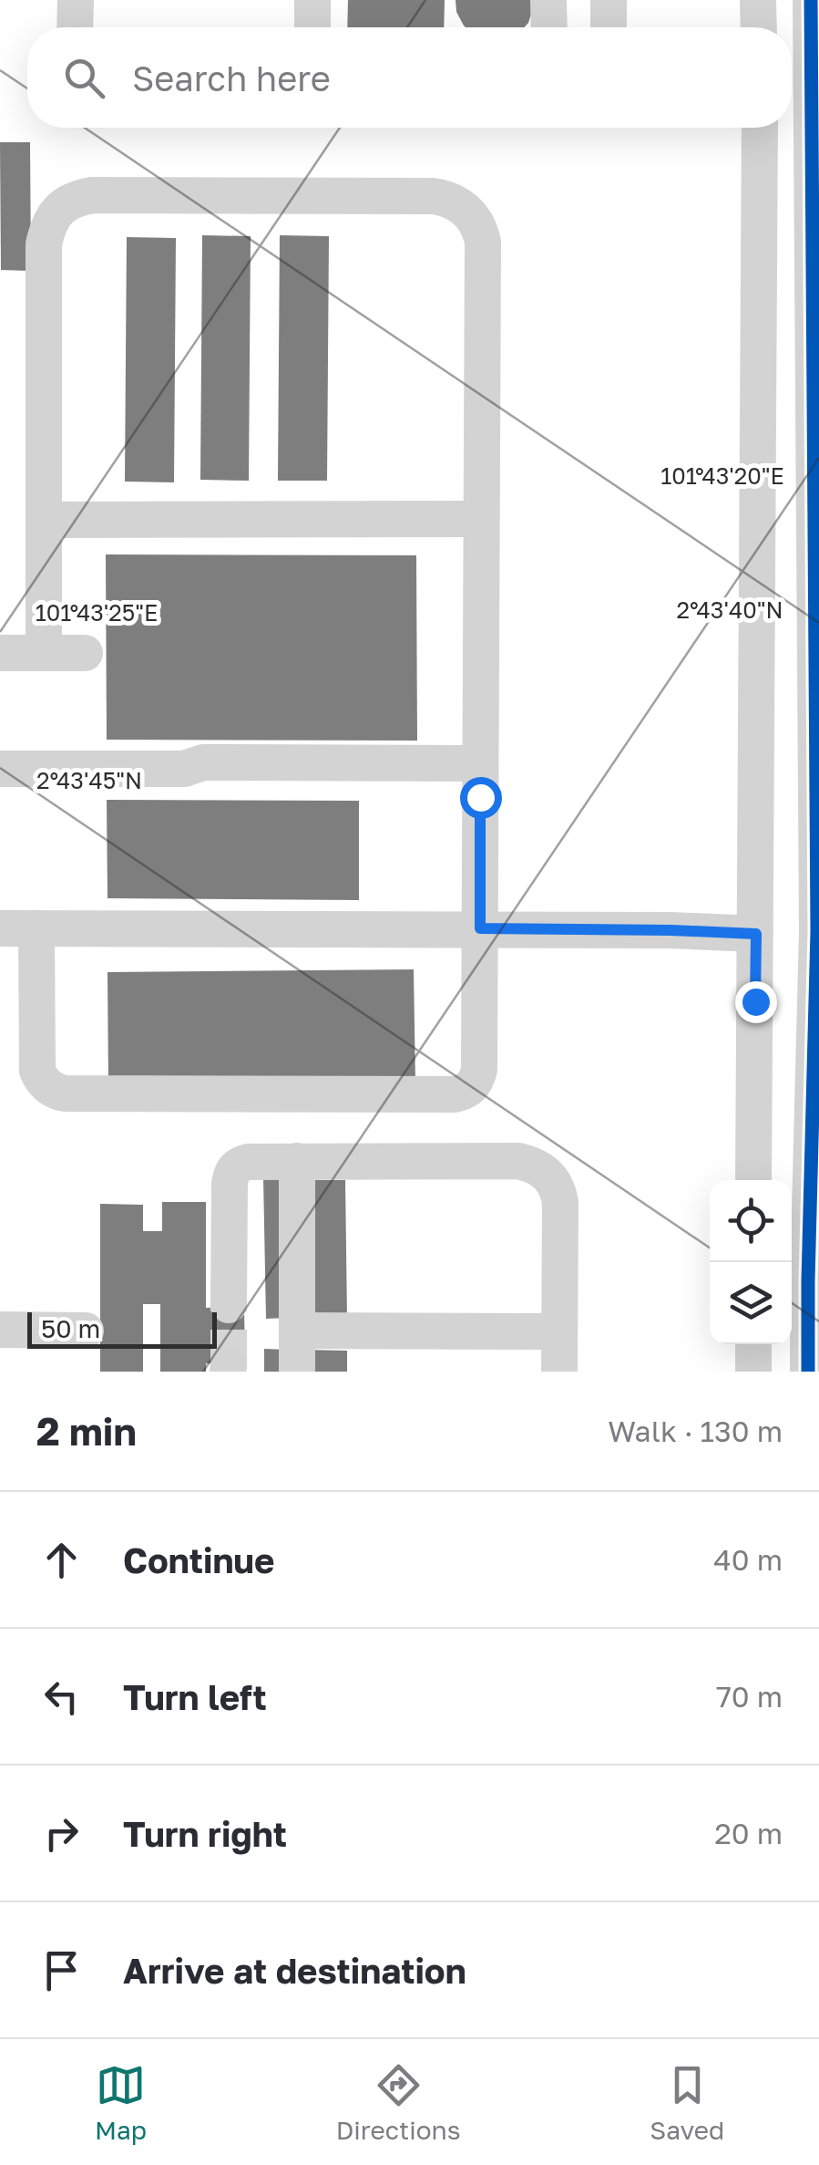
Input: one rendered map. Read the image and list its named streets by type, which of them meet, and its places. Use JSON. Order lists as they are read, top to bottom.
{
  "scale_bar": "50 m",
  "page": {
    "search": "Search here",
    "scale": "50 m",
    "heading": ["2 min", "Walk · 130 m"],
    "list": [
      ["Continue", "40 m"],
      ["Turn left", "70 m"],
      ["Turn right", "20 m"],
      "Arrive at destination"
    ],
    "nav": ["Map", "Directions", "Saved"]
  },
  "coordinates": [
    "101°43'20\"E",
    "2°43'40\"N",
    "101°43'25\"E",
    "2°43'45\"N"
  ]
}
